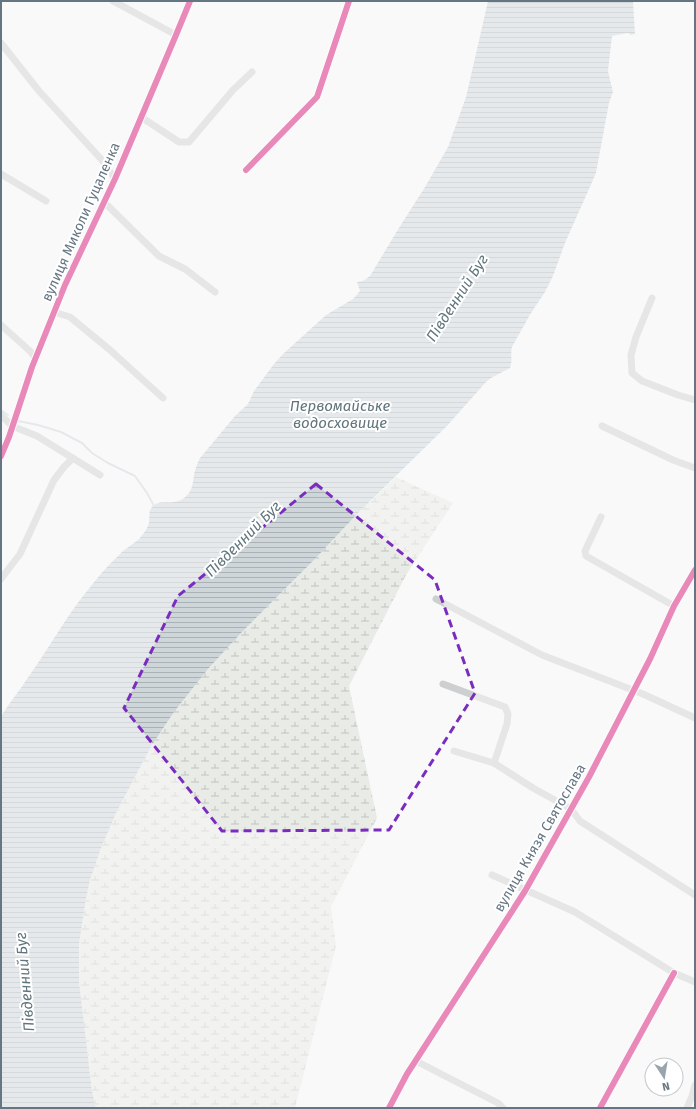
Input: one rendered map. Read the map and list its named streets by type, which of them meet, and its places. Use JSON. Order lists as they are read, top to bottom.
{
  "streets": {
    "street": ["вулиця Миколи Гуцаленка", "вулиця Князя Святослава"]
  },
  "water": ["Південний Буг", "Первомайське водосховище"],
  "north": "bottom"
}
